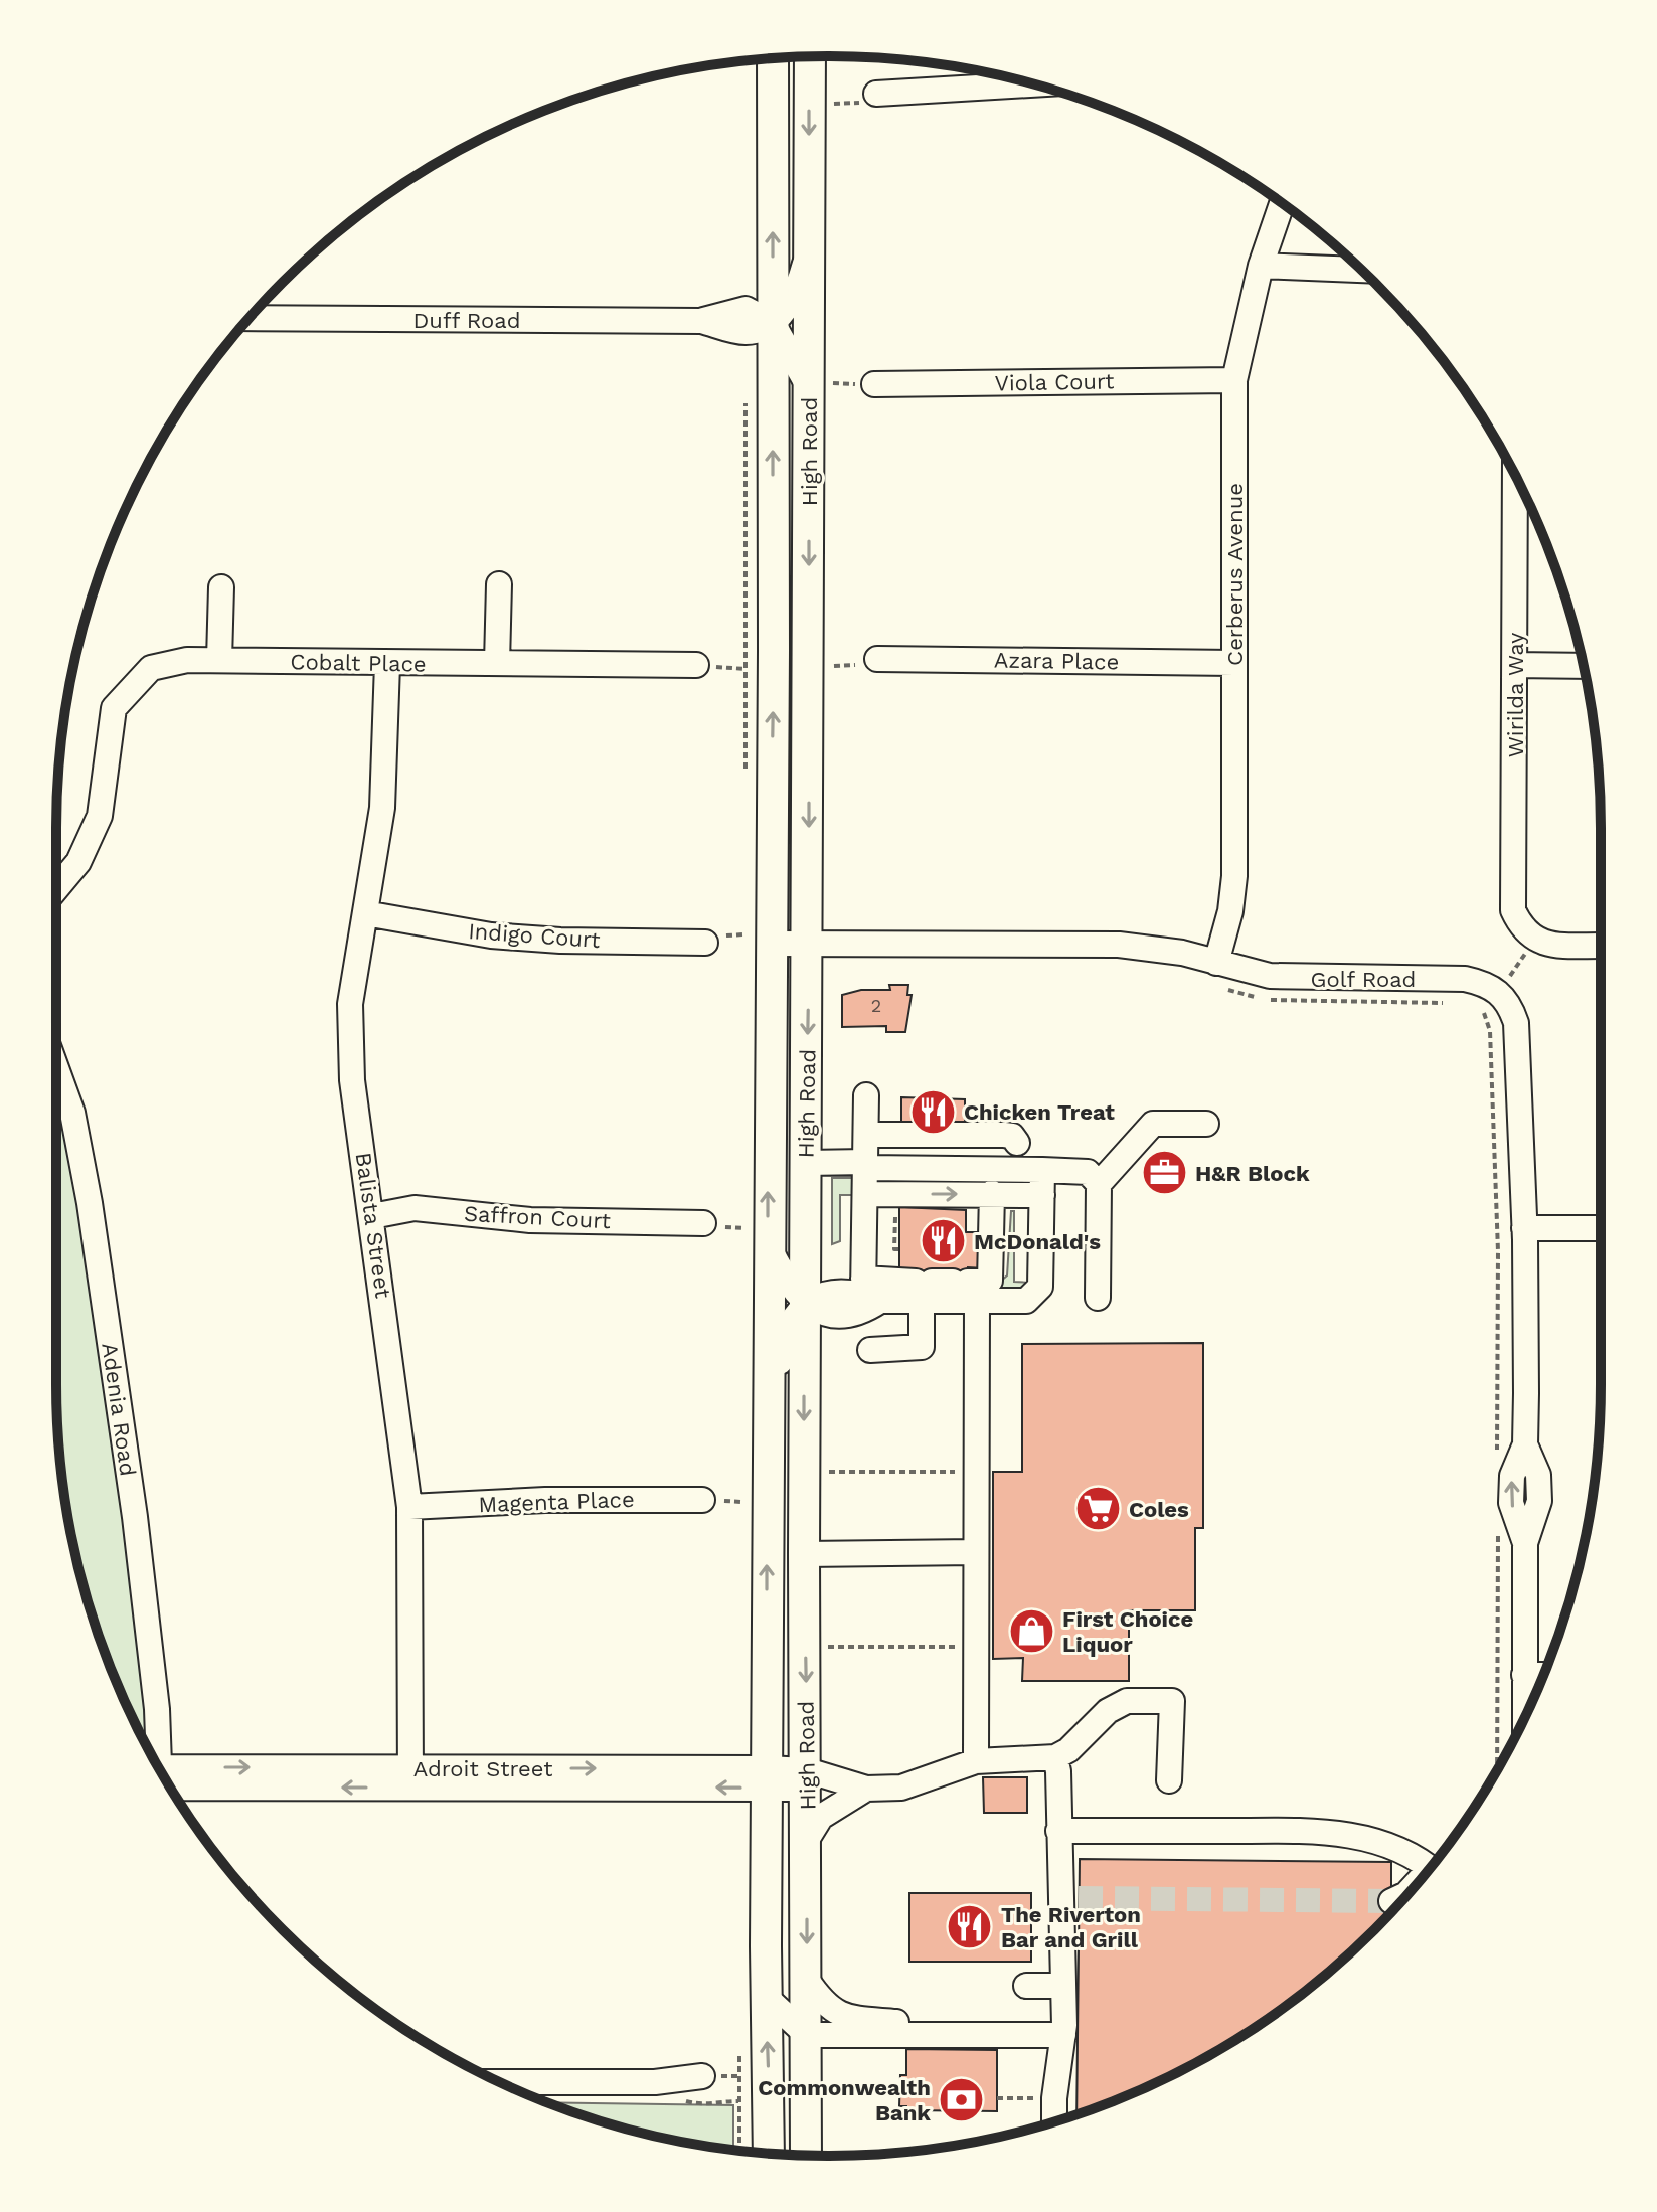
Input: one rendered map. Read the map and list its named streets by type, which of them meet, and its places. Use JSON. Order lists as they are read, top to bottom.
{
  "streets": {
    "main road": ["High Road"],
    "street": [
      "Duff Road",
      "Viola Court",
      "Cerberus Avenue",
      "Azara Place",
      "Cobalt Place",
      "Wirilda Way",
      "Indigo Court",
      "Golf Road",
      "Saffron Court",
      "Balista Street",
      "Adenia Road",
      "Magenta Place",
      "Adroit Street"
    ]
  },
  "crossings": [
    ["Duff Road", "High Road"],
    ["Viola Court", "Cerberus Avenue"],
    ["High Road", "Golf Road"],
    ["High Road", "Adroit Street"],
    ["Cerberus Avenue", "Azara Place"],
    ["Cerberus Avenue", "Golf Road"],
    ["Cobalt Place", "Balista Street"],
    ["Indigo Court", "Balista Street"],
    ["Saffron Court", "Balista Street"],
    ["Balista Street", "Magenta Place"],
    ["Balista Street", "Adroit Street"]
  ],
  "places": {
    "restaurant": ["Chicken Treat", "McDonald's", "The Riverton Bar and Grill"],
    "office": ["H&R Block"],
    "supermarket": ["Coles"],
    "shop": ["First Choice Liquor"],
    "bank": ["Commonwealth Bank"]
  },
  "house_numbers": ["2"]
}
